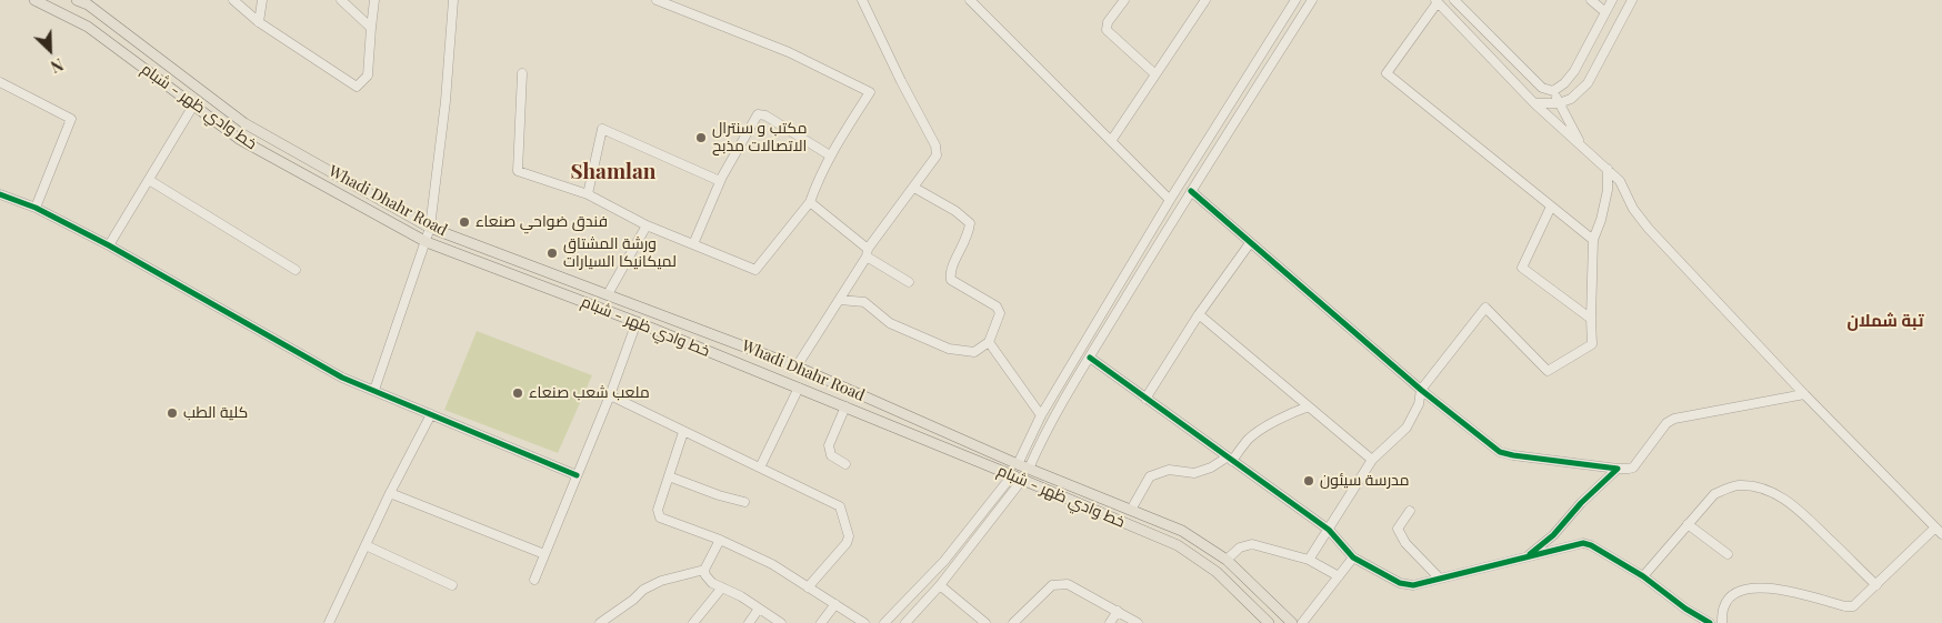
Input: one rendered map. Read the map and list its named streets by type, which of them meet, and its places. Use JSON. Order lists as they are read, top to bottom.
{
  "streets": {
    "main road": ["خط وادي ظهر - شبام", "Whadi Dhahr Road"]
  },
  "districts": ["Shamlan", "تبة شملان"],
  "places": [
    "مكتب و سنترال الاتصالات مذبح",
    "فندق ضواحي صنعاء",
    "ورشة المشتاق لميكانيكا السيارات",
    "ملعب شعب صنعاء",
    "كلية الطب",
    "مدرسة سيئون"
  ],
  "north": "bottom right"
}
